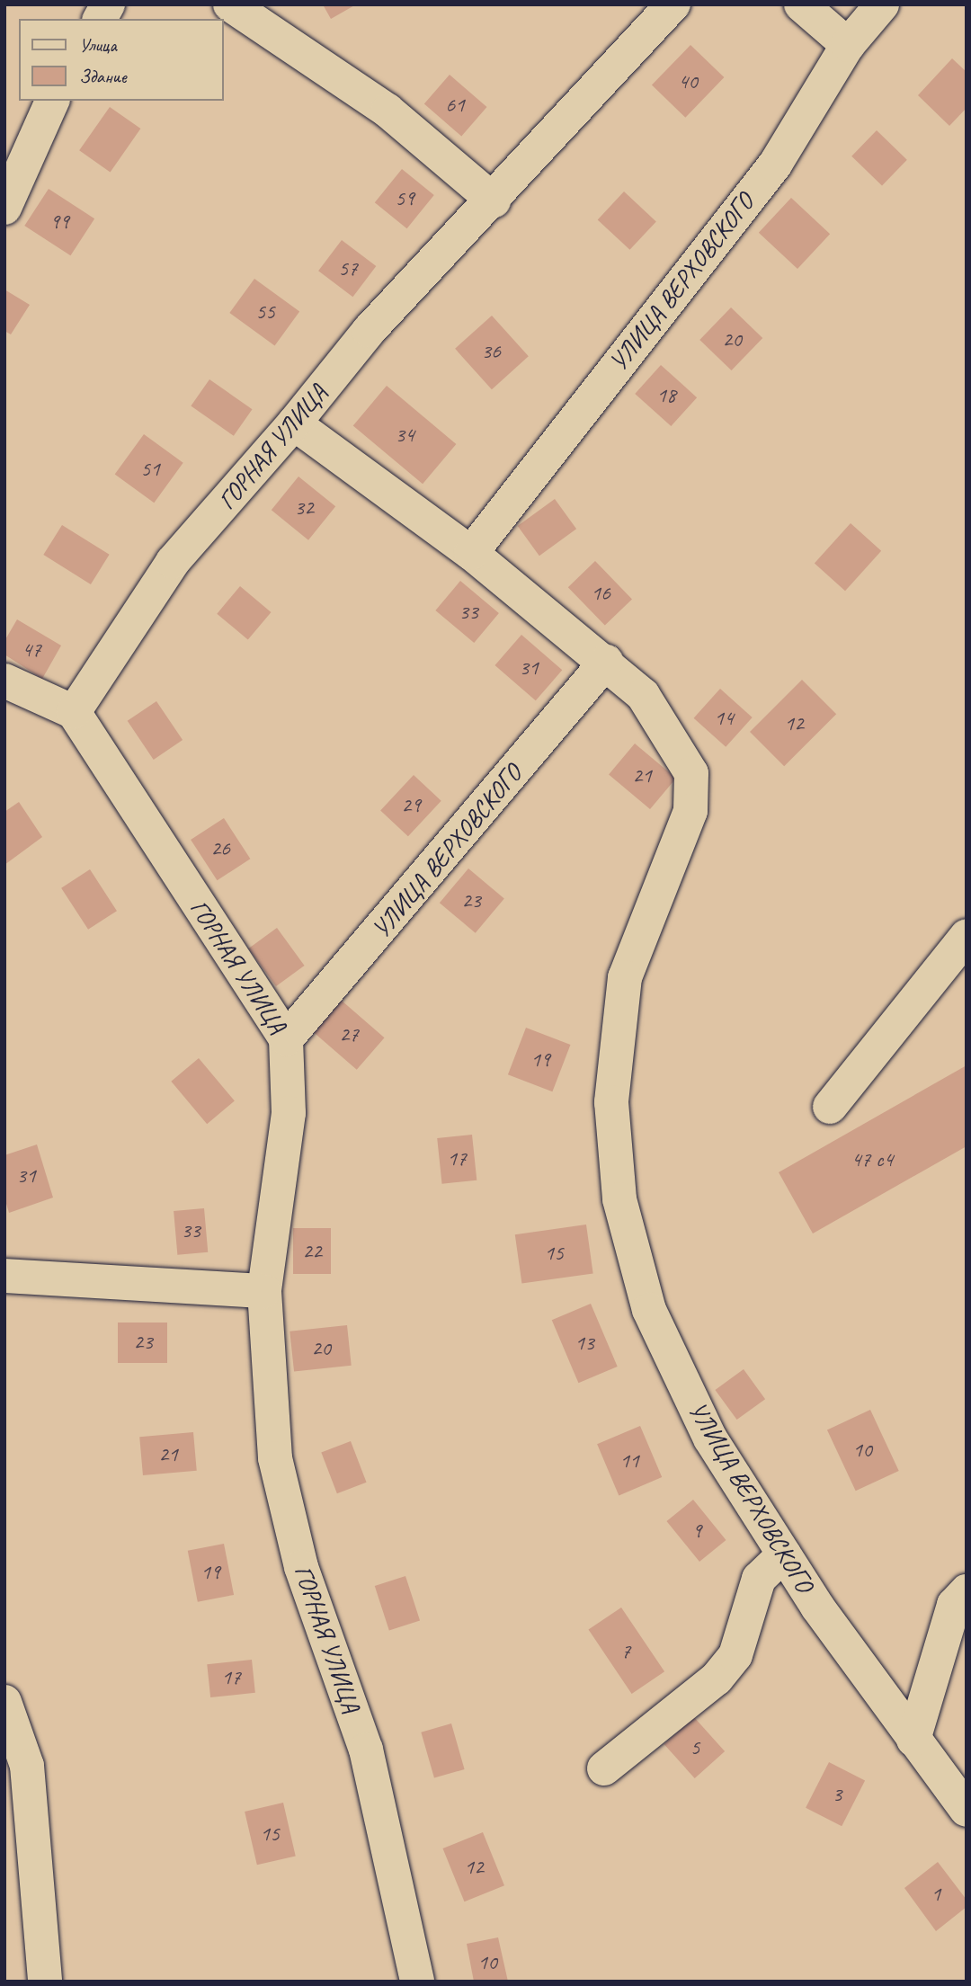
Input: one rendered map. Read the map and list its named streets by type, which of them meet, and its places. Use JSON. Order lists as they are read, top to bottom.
{
  "streets": {
    "street": ["УЛИЦА ВЕРХОВСКОГО", "ГОРНАЯ УЛИЦА"]
  },
  "crossings": [
    ["УЛИЦА ВЕРХОВСКОГО", "ГОРНАЯ УЛИЦА"]
  ],
  "house_numbers": [
    "40",
    "61",
    "59",
    "99",
    "57",
    "55",
    "20",
    "36",
    "18",
    "34",
    "51",
    "32",
    "16",
    "33",
    "47",
    "31",
    "14",
    "12",
    "21",
    "29",
    "26",
    "23",
    "27",
    "19",
    "17",
    "47 с4",
    "31",
    "33",
    "22",
    "15",
    "23",
    "13",
    "20",
    "10",
    "21",
    "11",
    "9",
    "19",
    "7",
    "17",
    "5",
    "3",
    "15",
    "12",
    "1",
    "10"
  ],
  "legend": ["Улица", "Здание"]
}
